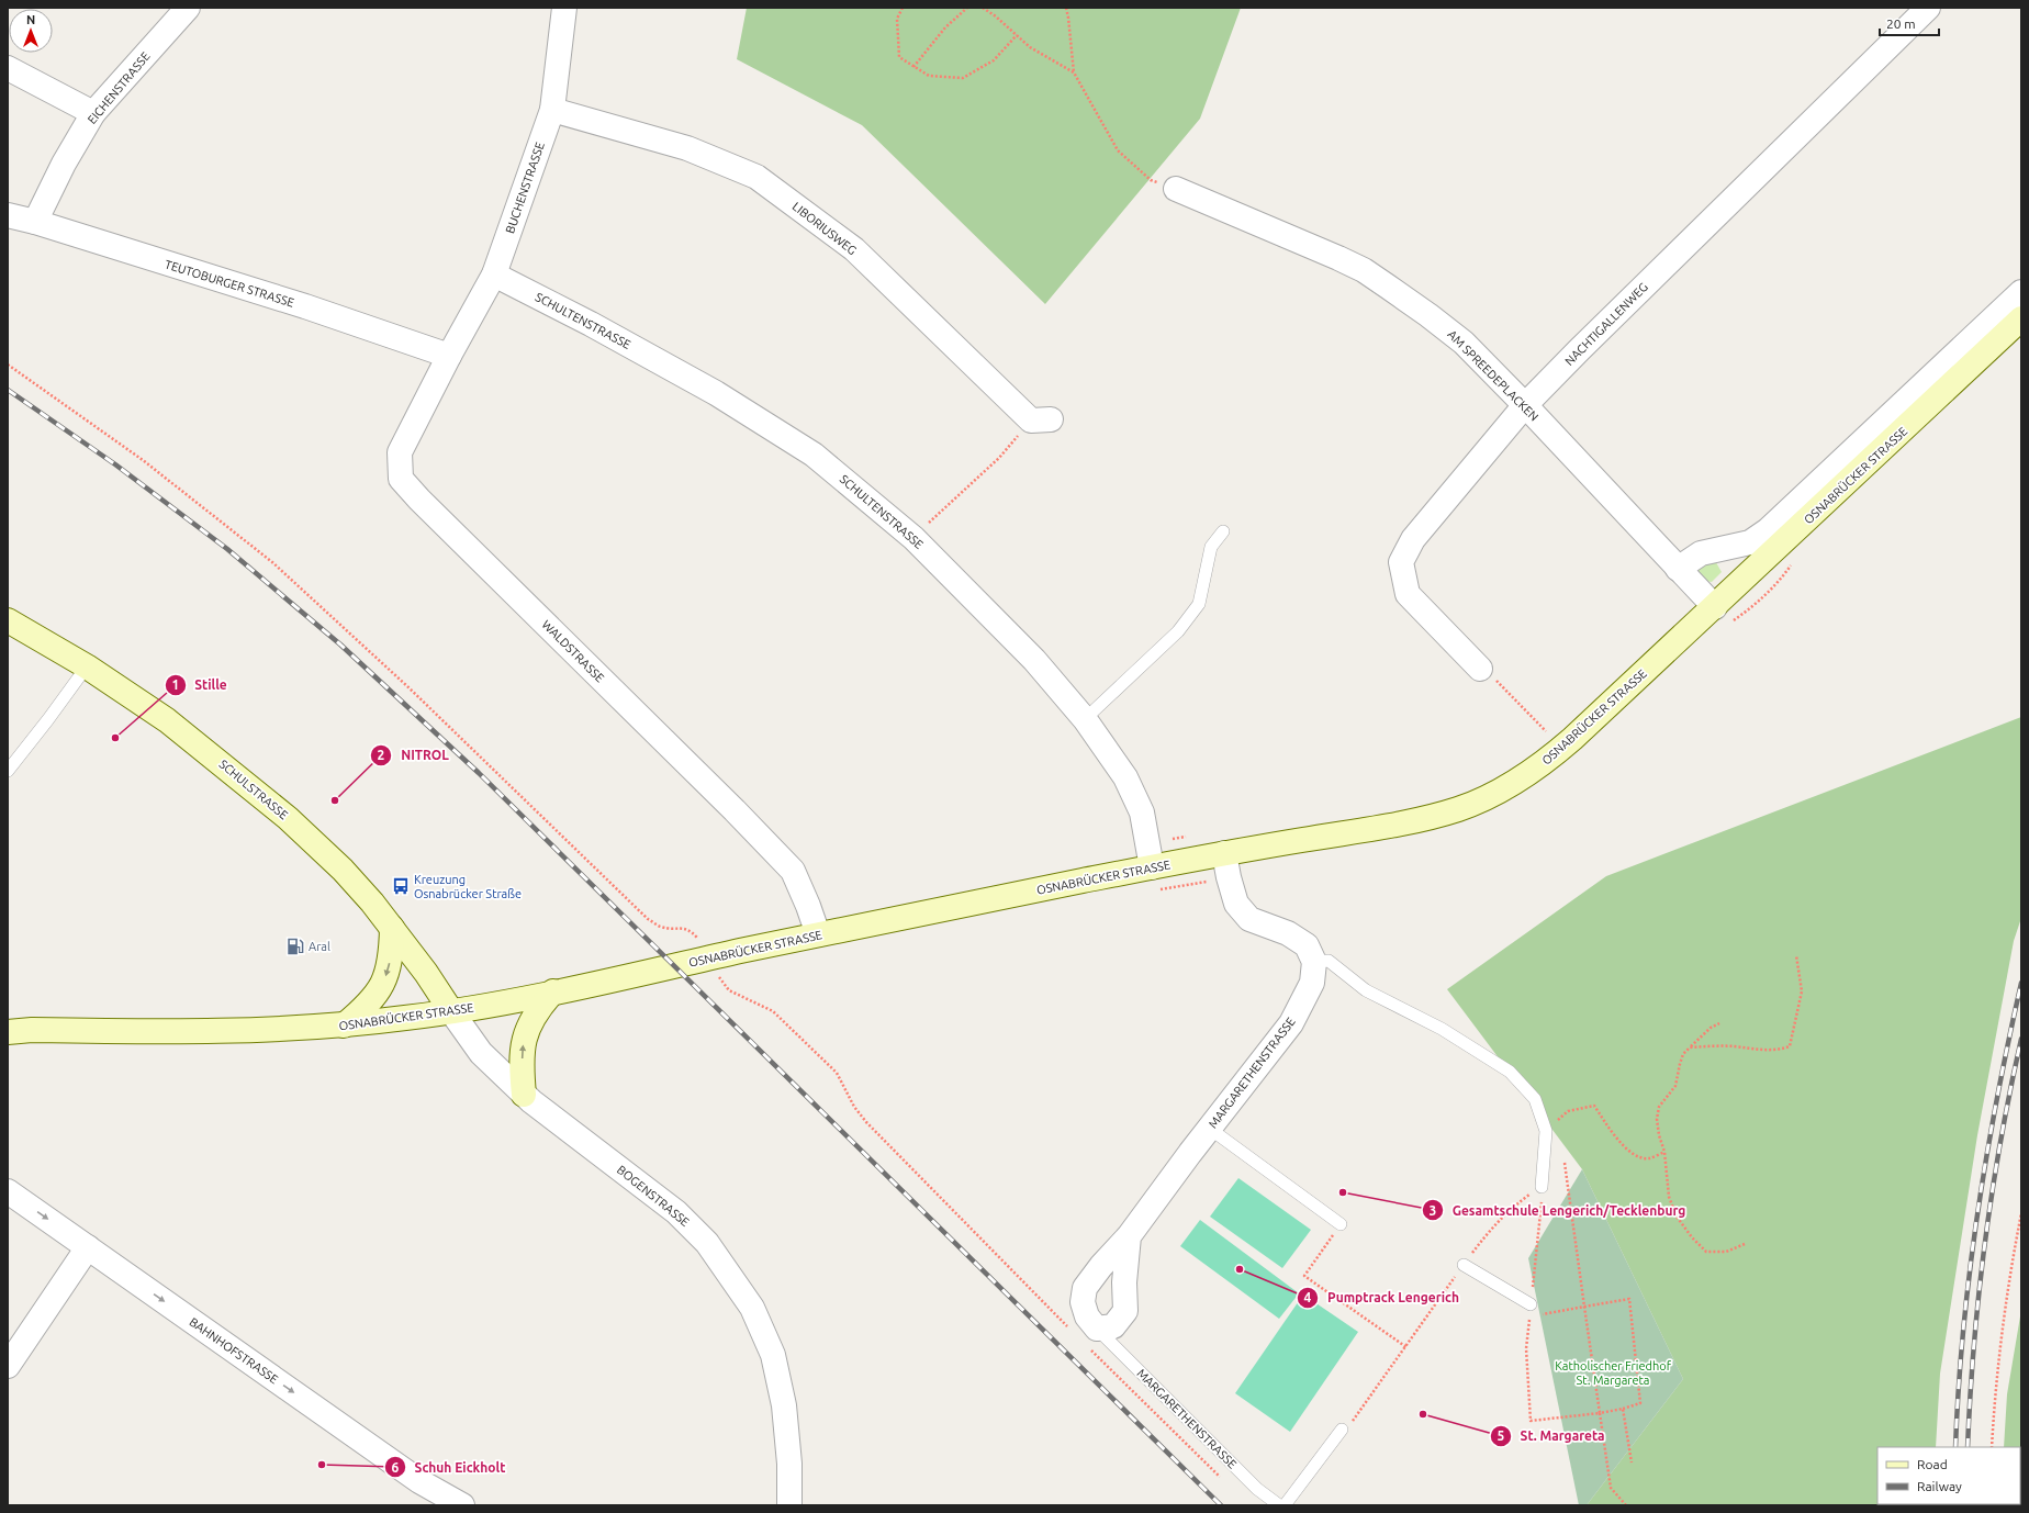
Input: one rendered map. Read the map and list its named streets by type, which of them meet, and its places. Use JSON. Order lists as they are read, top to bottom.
{
  "streets": {
    "main road": ["OSNABRÜCKER STRASSE", "SCHULSTRASSE"],
    "street": [
      "EICHENSTRASSE",
      "BUCHENSTRASSE",
      "LIBORIUSWEG",
      "TEUTOBURGER STRASSE",
      "SCHULTENSTRASSE",
      "NACHTIGALLENWEG",
      "AM SPREEDEPLACKEN",
      "WALDSTRASSE",
      "MARGARETHENSTRASSE",
      "BOGENSTRASSE",
      "BAHNHOFSTRASSE"
    ]
  },
  "crossings": [
    ["EICHENSTRASSE", "TEUTOBURGER STRASSE"],
    ["BUCHENSTRASSE", "LIBORIUSWEG"],
    ["BUCHENSTRASSE", "TEUTOBURGER STRASSE"],
    ["BUCHENSTRASSE", "SCHULTENSTRASSE"],
    ["BUCHENSTRASSE", "WALDSTRASSE"],
    ["TEUTOBURGER STRASSE", "WALDSTRASSE"],
    ["SCHULTENSTRASSE", "OSNABRÜCKER STRASSE"],
    ["NACHTIGALLENWEG", "AM SPREEDEPLACKEN"],
    ["AM SPREEDEPLACKEN", "OSNABRÜCKER STRASSE"],
    ["OSNABRÜCKER STRASSE", "WALDSTRASSE"],
    ["OSNABRÜCKER STRASSE", "SCHULSTRASSE"],
    ["OSNABRÜCKER STRASSE", "BOGENSTRASSE"],
    ["SCHULSTRASSE", "BOGENSTRASSE"]
  ],
  "one_way": ["BAHNHOFSTRASSE"],
  "parks": ["Katholischer Friedhof St. Margareta"],
  "places": {
    "other": [
      "Stille",
      "NITROL",
      "Gesamtschule Lengerich/Tecklenburg",
      "Pumptrack Lengerich",
      "St. Margareta",
      "Schuh Eickholt"
    ],
    "bus stop": ["Kreuzung Osnabrücker Straße"],
    "fuel station": ["Aral"]
  },
  "legend": ["Road", "Railway"],
  "scale_bar": "20 m",
  "north": "top"
}
